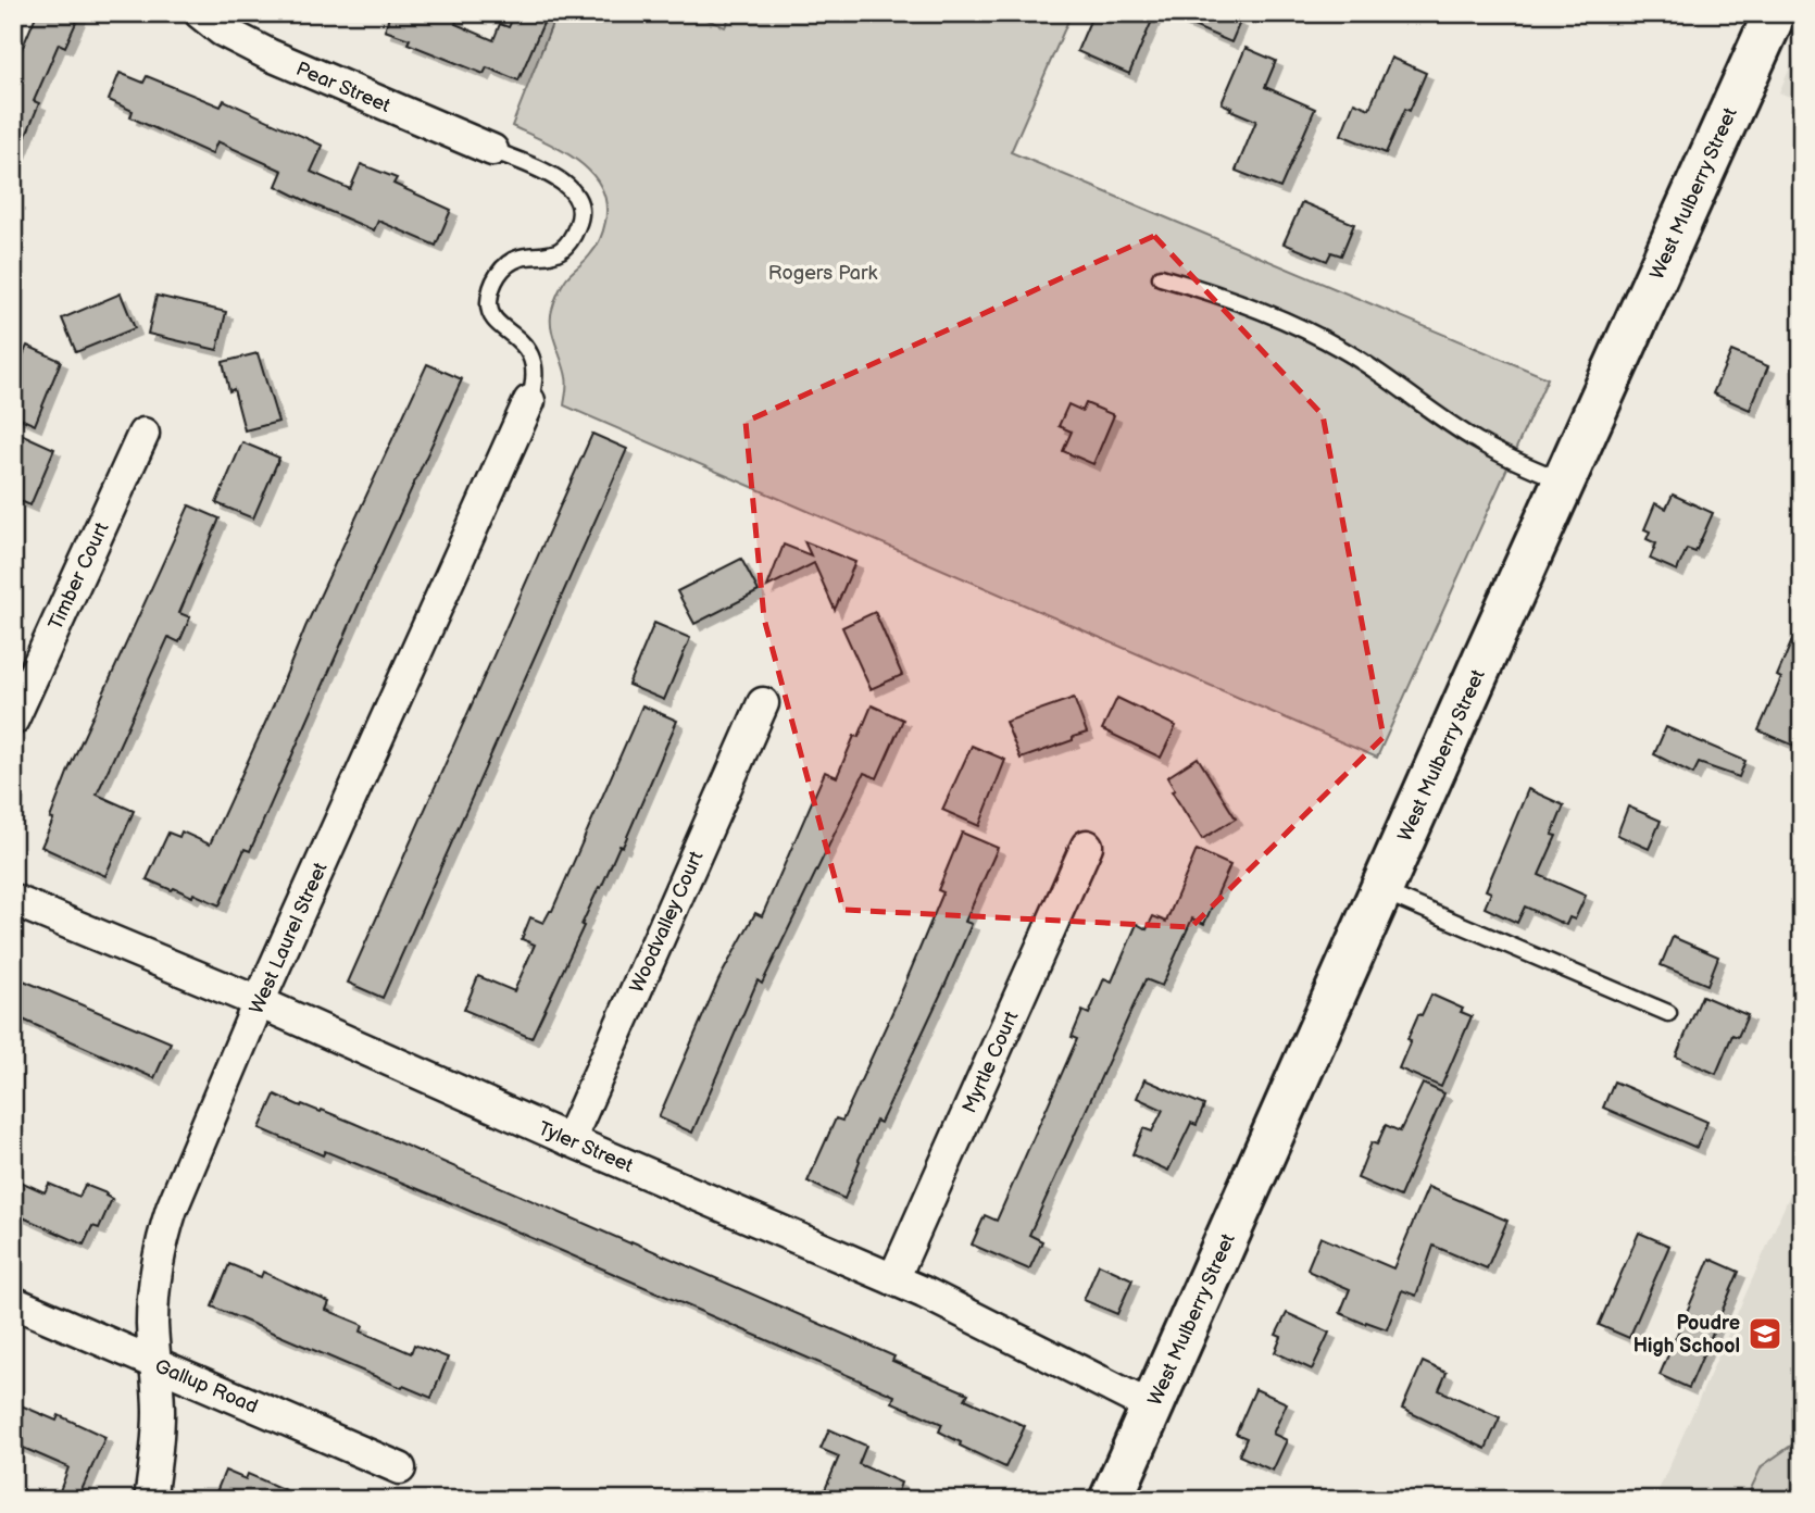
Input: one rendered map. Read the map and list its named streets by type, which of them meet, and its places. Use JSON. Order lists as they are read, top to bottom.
{
  "streets": {
    "main road": ["West Mulberry Street"],
    "street": [
      "Pear Street",
      "Timber Court",
      "Woodvalley Court",
      "West Laurel Street",
      "Myrtle Court",
      "Tyler Street",
      "Gallup Road"
    ]
  },
  "crossings": [
    ["West Mulberry Street", "Tyler Street"],
    ["Woodvalley Court", "Tyler Street"],
    ["West Laurel Street", "Tyler Street"],
    ["West Laurel Street", "Gallup Road"],
    ["Myrtle Court", "Tyler Street"]
  ],
  "parks": ["Rogers Park"],
  "places": {
    "school or university": ["Poudre High School"]
  }
}
